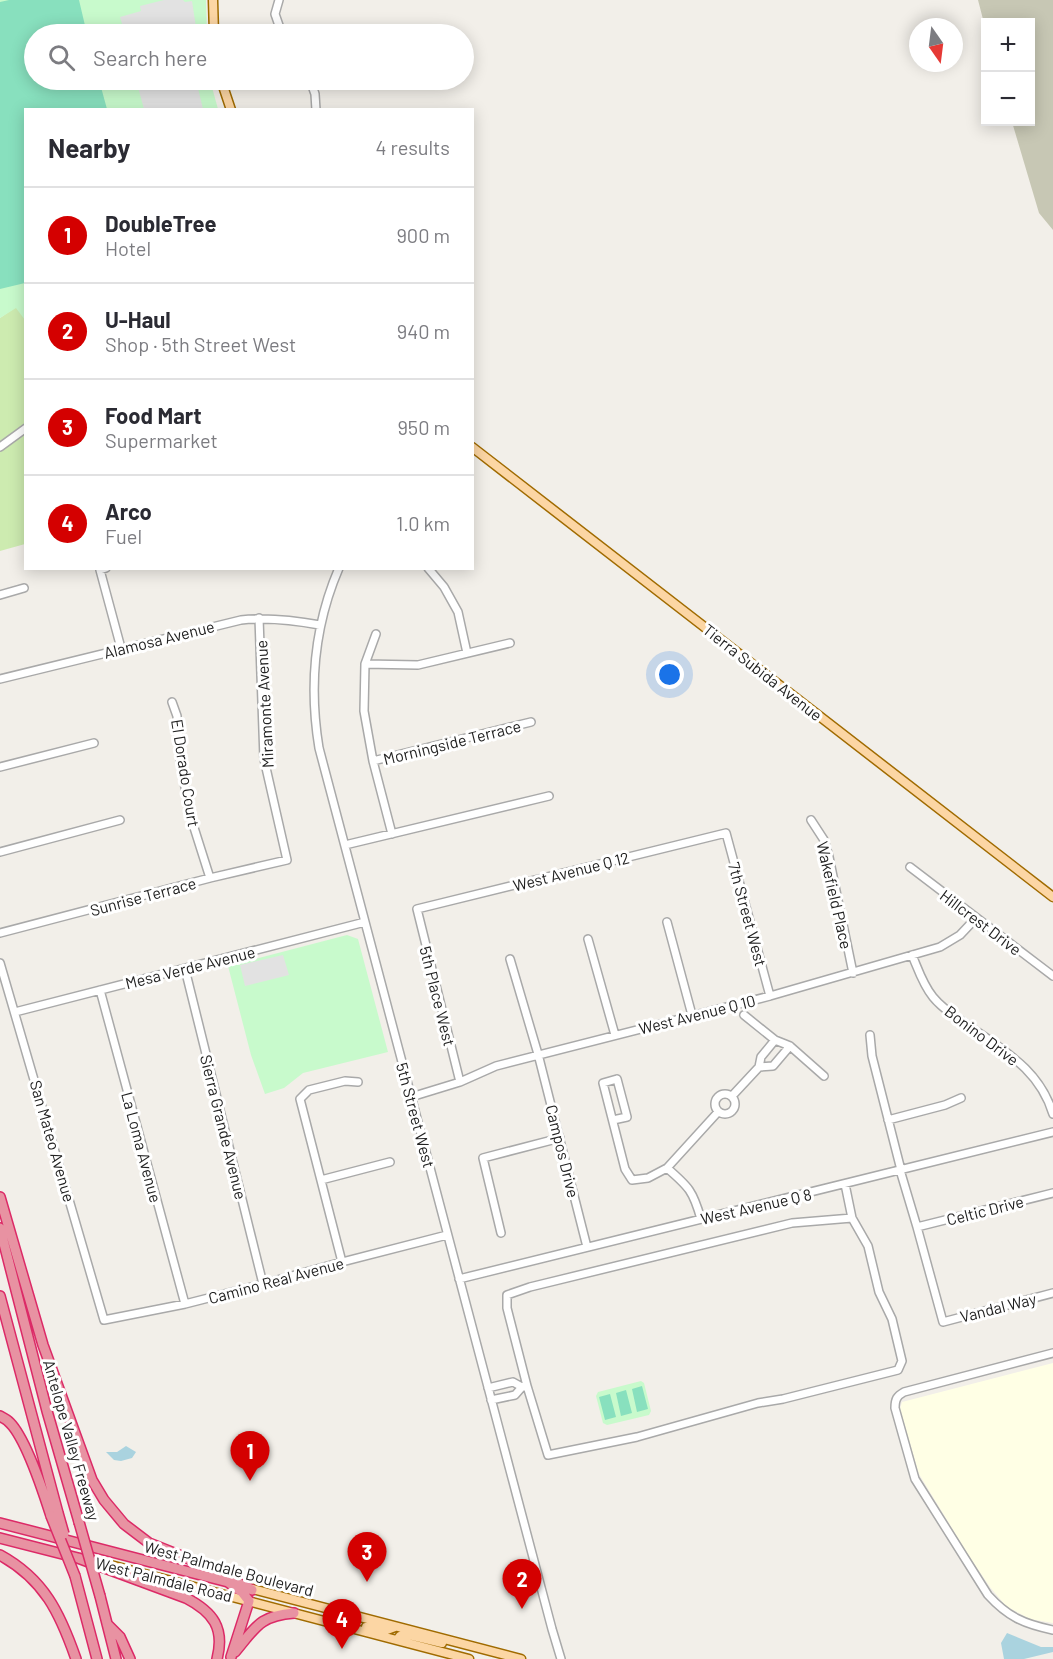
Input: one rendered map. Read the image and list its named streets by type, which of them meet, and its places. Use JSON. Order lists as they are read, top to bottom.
{
  "streets": {
    "highway": ["Antelope Valley Freeway", "West Palmdale Boulevard"],
    "main road": ["Tierra Subida Avenue", "West Palmdale Road"],
    "street": [
      "Alamosa Avenue",
      "Miramonte Avenue",
      "Morningside Terrace",
      "El Dorado Court",
      "West Avenue Q 12",
      "Wakefield Place",
      "Sunrise Terrace",
      "7th Street West",
      "Hillcrest Drive",
      "Mesa Verde Avenue",
      "5th Place West",
      "West Avenue Q 10",
      "Bonino Drive",
      "5th Street West",
      "Sierra Grande Avenue",
      "San Mateo Avenue",
      "La Loma Avenue",
      "Campos Drive",
      "West Avenue Q 8",
      "Celtic Drive",
      "Camino Real Avenue",
      "Vandal Way"
    ]
  },
  "crossings": [
    ["Alamosa Avenue", "Miramonte Avenue"],
    ["Alamosa Avenue", "5th Street West"],
    ["Miramonte Avenue", "Sunrise Terrace"],
    ["El Dorado Court", "Sunrise Terrace"],
    ["West Avenue Q 12", "7th Street West"],
    ["West Avenue Q 12", "5th Place West"],
    ["Wakefield Place", "West Avenue Q 10"],
    ["7th Street West", "West Avenue Q 10"],
    ["Hillcrest Drive", "West Avenue Q 10"],
    ["Mesa Verde Avenue", "5th Street West"],
    ["Mesa Verde Avenue", "Sierra Grande Avenue"],
    ["Mesa Verde Avenue", "San Mateo Avenue"],
    ["Mesa Verde Avenue", "La Loma Avenue"],
    ["5th Place West", "West Avenue Q 10"],
    ["West Avenue Q 10", "Bonino Drive"],
    ["West Avenue Q 10", "5th Street West"],
    ["West Avenue Q 10", "Campos Drive"],
    ["5th Street West", "West Avenue Q 8"],
    ["5th Street West", "Camino Real Avenue"],
    ["Sierra Grande Avenue", "Camino Real Avenue"],
    ["San Mateo Avenue", "Camino Real Avenue"],
    ["La Loma Avenue", "Camino Real Avenue"],
    ["Campos Drive", "West Avenue Q 8"],
    ["Celtic Drive", "Vandal Way"],
    ["West Palmdale Boulevard", "West Palmdale Road"]
  ],
  "north": "bottom",
  "page": {
    "map_buttons": ["+", "−"],
    "search": "Search here",
    "heading": ["Nearby", "4 results"],
    "list": [
      {
        "mark": "1",
        "name": "DoubleTree",
        "note": "Hotel",
        "value": "900 m"
      },
      {
        "mark": "2",
        "name": "U-Haul",
        "note": "Shop · 5th Street West",
        "value": "940 m"
      },
      {
        "mark": "3",
        "name": "Food Mart",
        "note": "Supermarket",
        "value": "950 m"
      },
      {
        "mark": "4",
        "name": "Arco",
        "note": "Fuel",
        "value": "1.0 km"
      }
    ],
    "pins": [
      "1",
      "3",
      "2",
      "4"
    ]
  }
}
